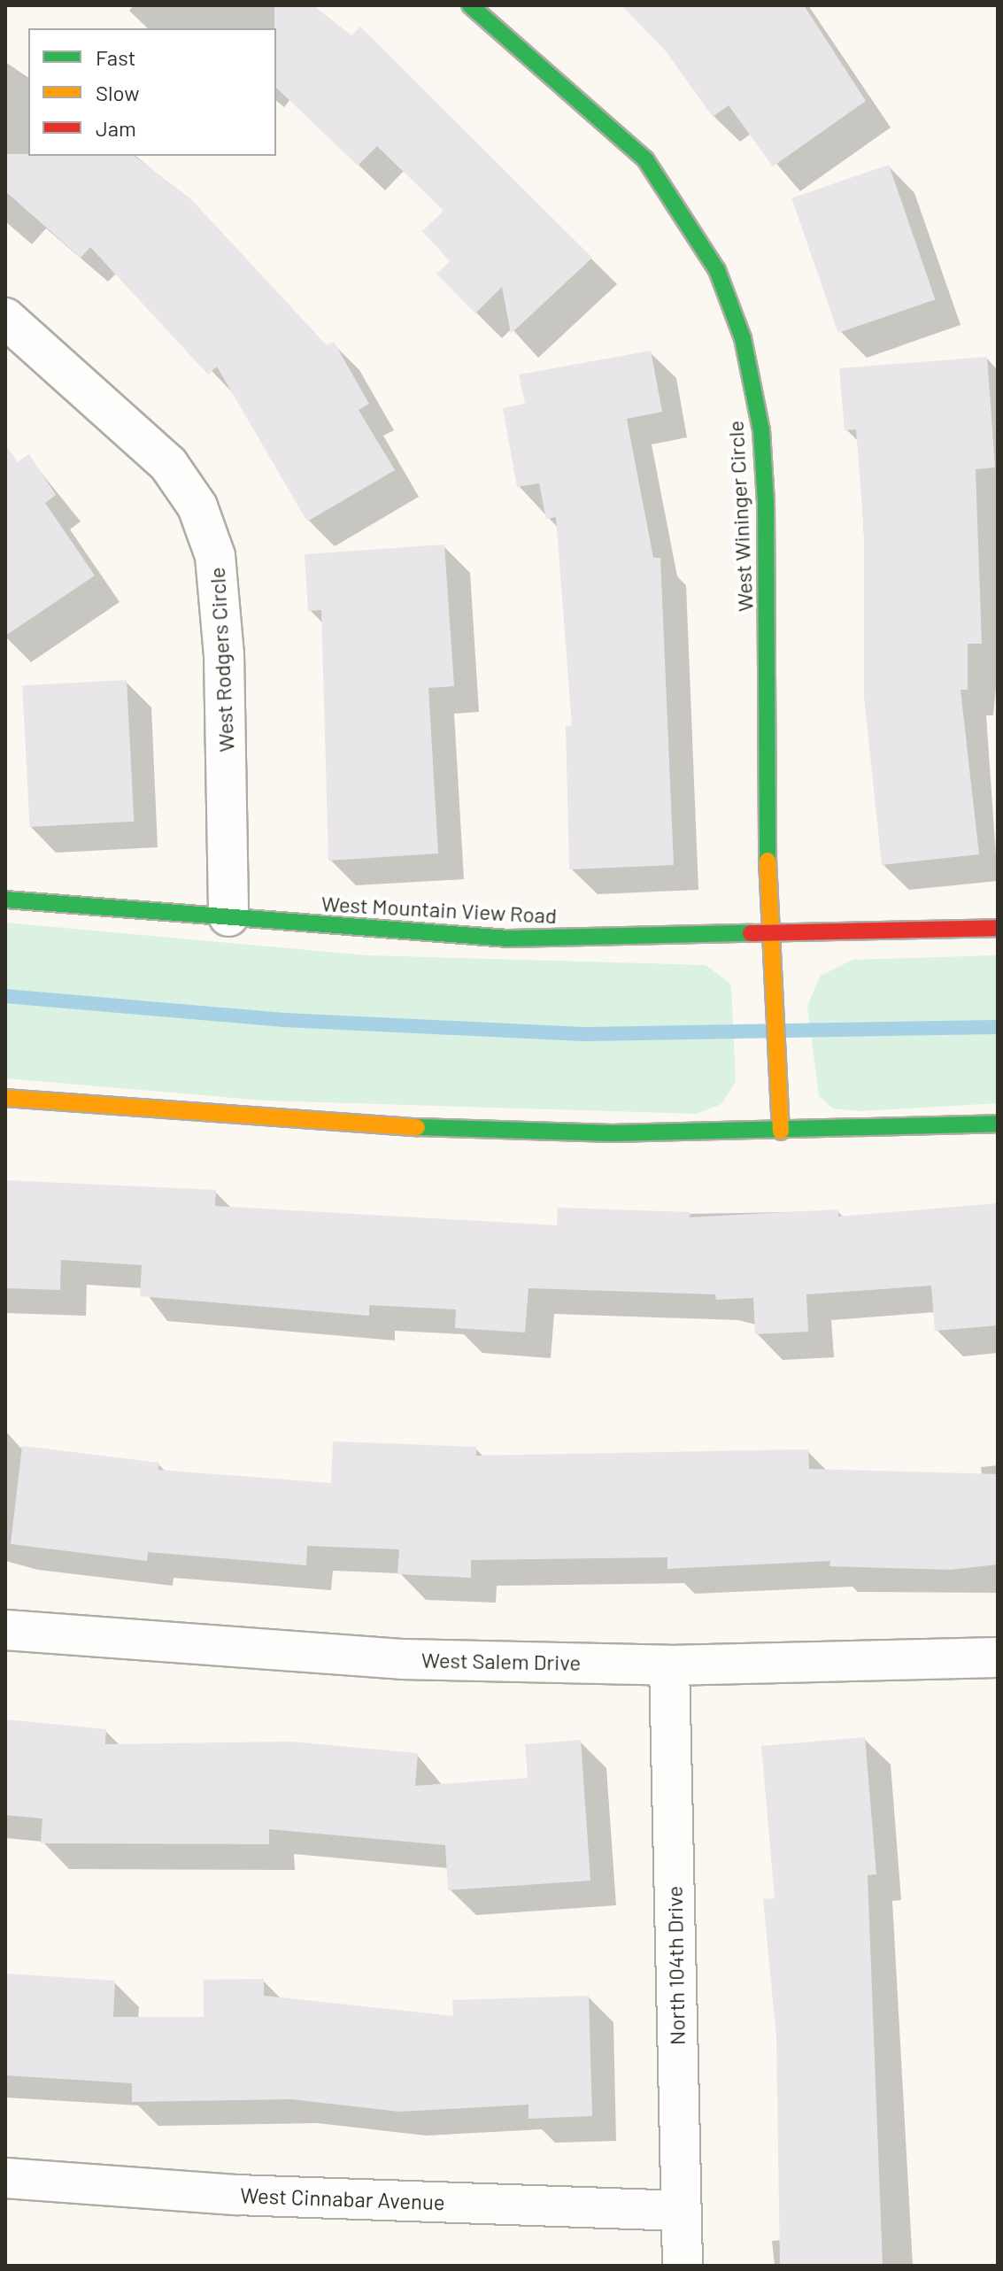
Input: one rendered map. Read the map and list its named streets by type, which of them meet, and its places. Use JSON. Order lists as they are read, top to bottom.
{
  "streets": {
    "street": [
      "West Wininger Circle",
      "West Rodgers Circle",
      "West Mountain View Road",
      "West Salem Drive",
      "North 104th Drive",
      "West Cinnabar Avenue"
    ]
  },
  "crossings": [
    ["West Wininger Circle", "West Mountain View Road"],
    ["West Rodgers Circle", "West Mountain View Road"],
    ["West Salem Drive", "North 104th Drive"],
    ["North 104th Drive", "West Cinnabar Avenue"]
  ],
  "legend": ["Fast", "Slow", "Jam"]
}
